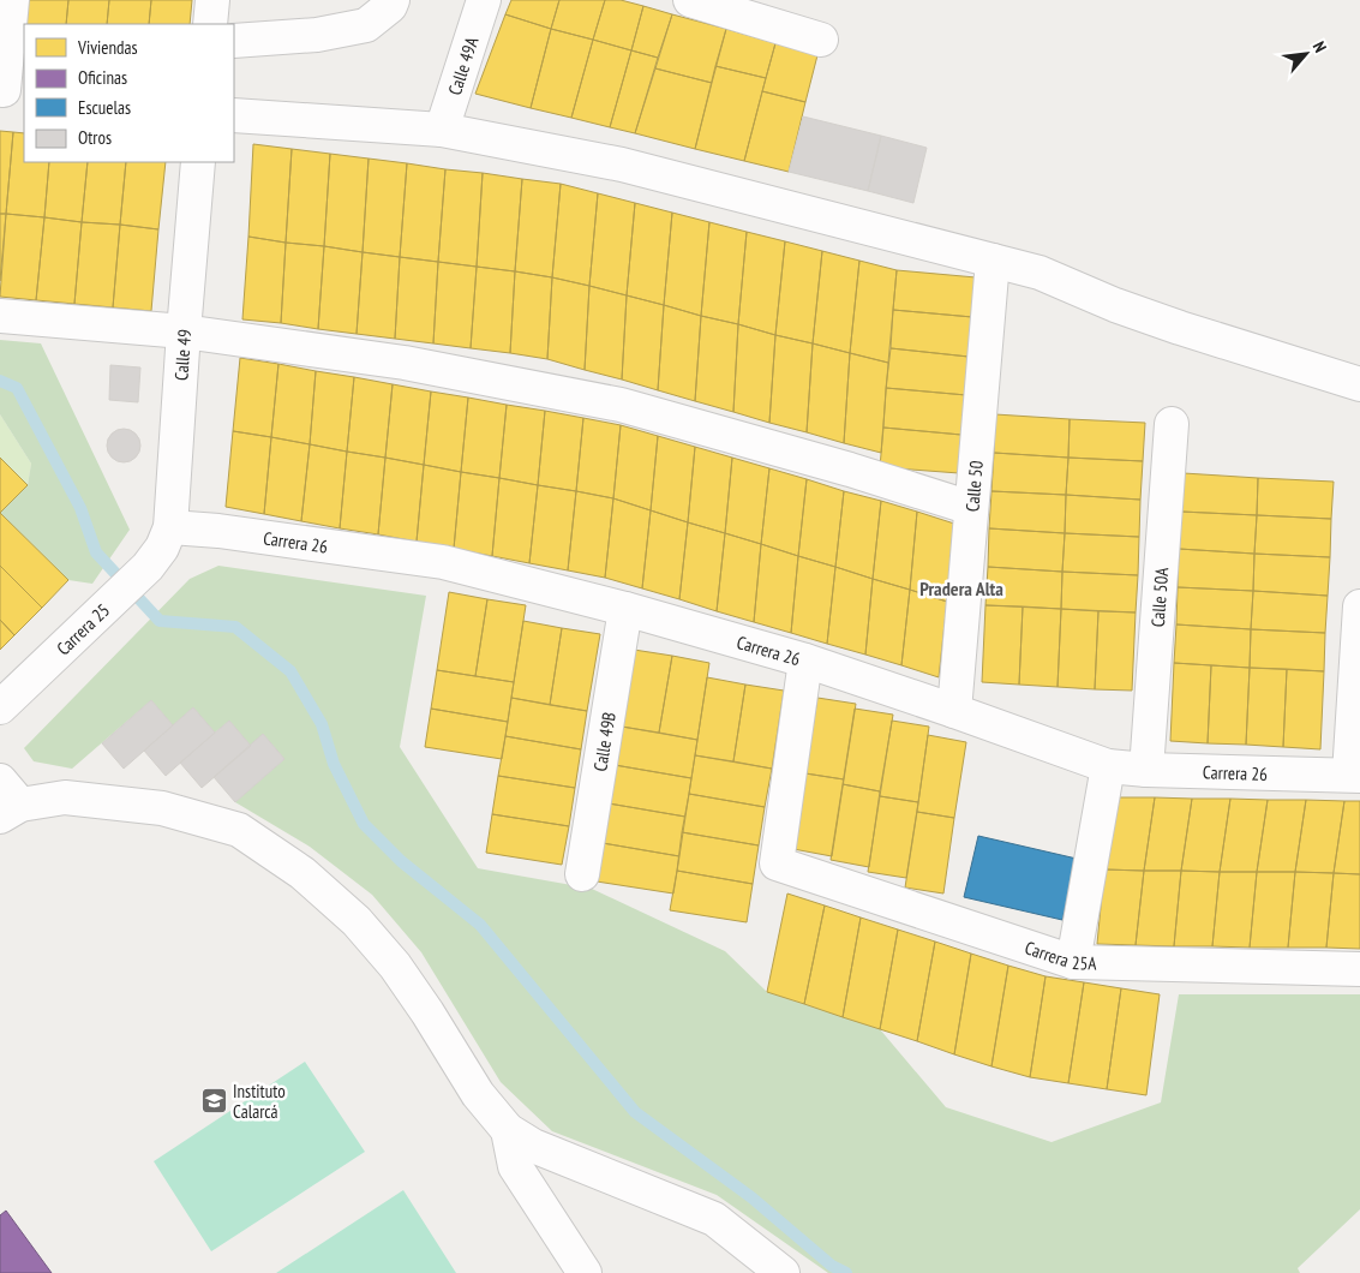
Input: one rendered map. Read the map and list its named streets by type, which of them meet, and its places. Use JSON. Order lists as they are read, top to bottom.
{
  "streets": {
    "street": [
      "Calle 49A",
      "Calle 49",
      "Calle 50",
      "Carrera 26",
      "Calle 50A",
      "Carrera 25",
      "Calle 49B",
      "Carrera 25A"
    ]
  },
  "crossings": [
    ["Calle 49", "Carrera 26"],
    ["Calle 49", "Carrera 25"],
    ["Calle 50", "Carrera 26"],
    ["Carrera 26", "Calle 50A"],
    ["Carrera 26", "Carrera 25"],
    ["Carrera 26", "Calle 49B"],
    ["Carrera 26", "Carrera 25A"]
  ],
  "districts": ["Pradera Alta"],
  "places": {
    "school or university": ["Instituto Calarcá"]
  },
  "legend": [
    "Viviendas",
    "Oficinas",
    "Escuelas",
    "Otros"
  ],
  "north": "top right"
}
